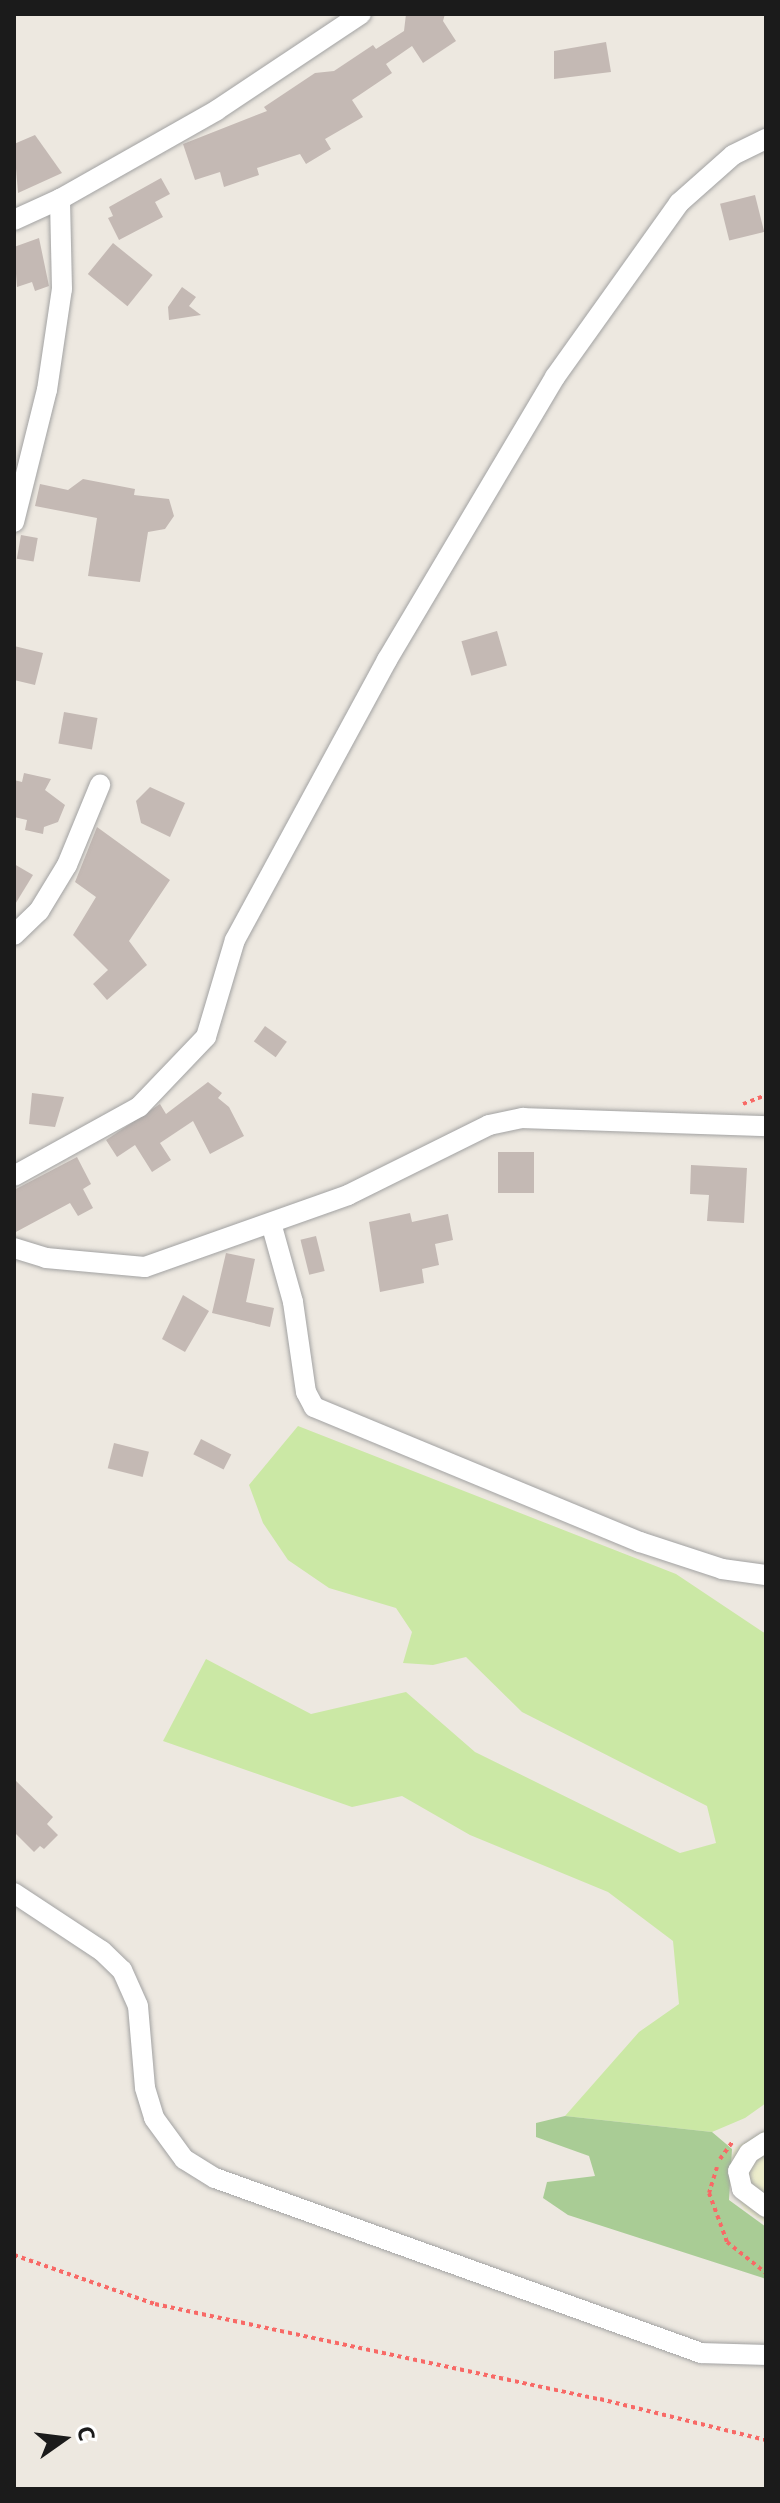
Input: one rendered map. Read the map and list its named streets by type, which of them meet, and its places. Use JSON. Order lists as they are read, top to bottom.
{
  "north": "right"
}
